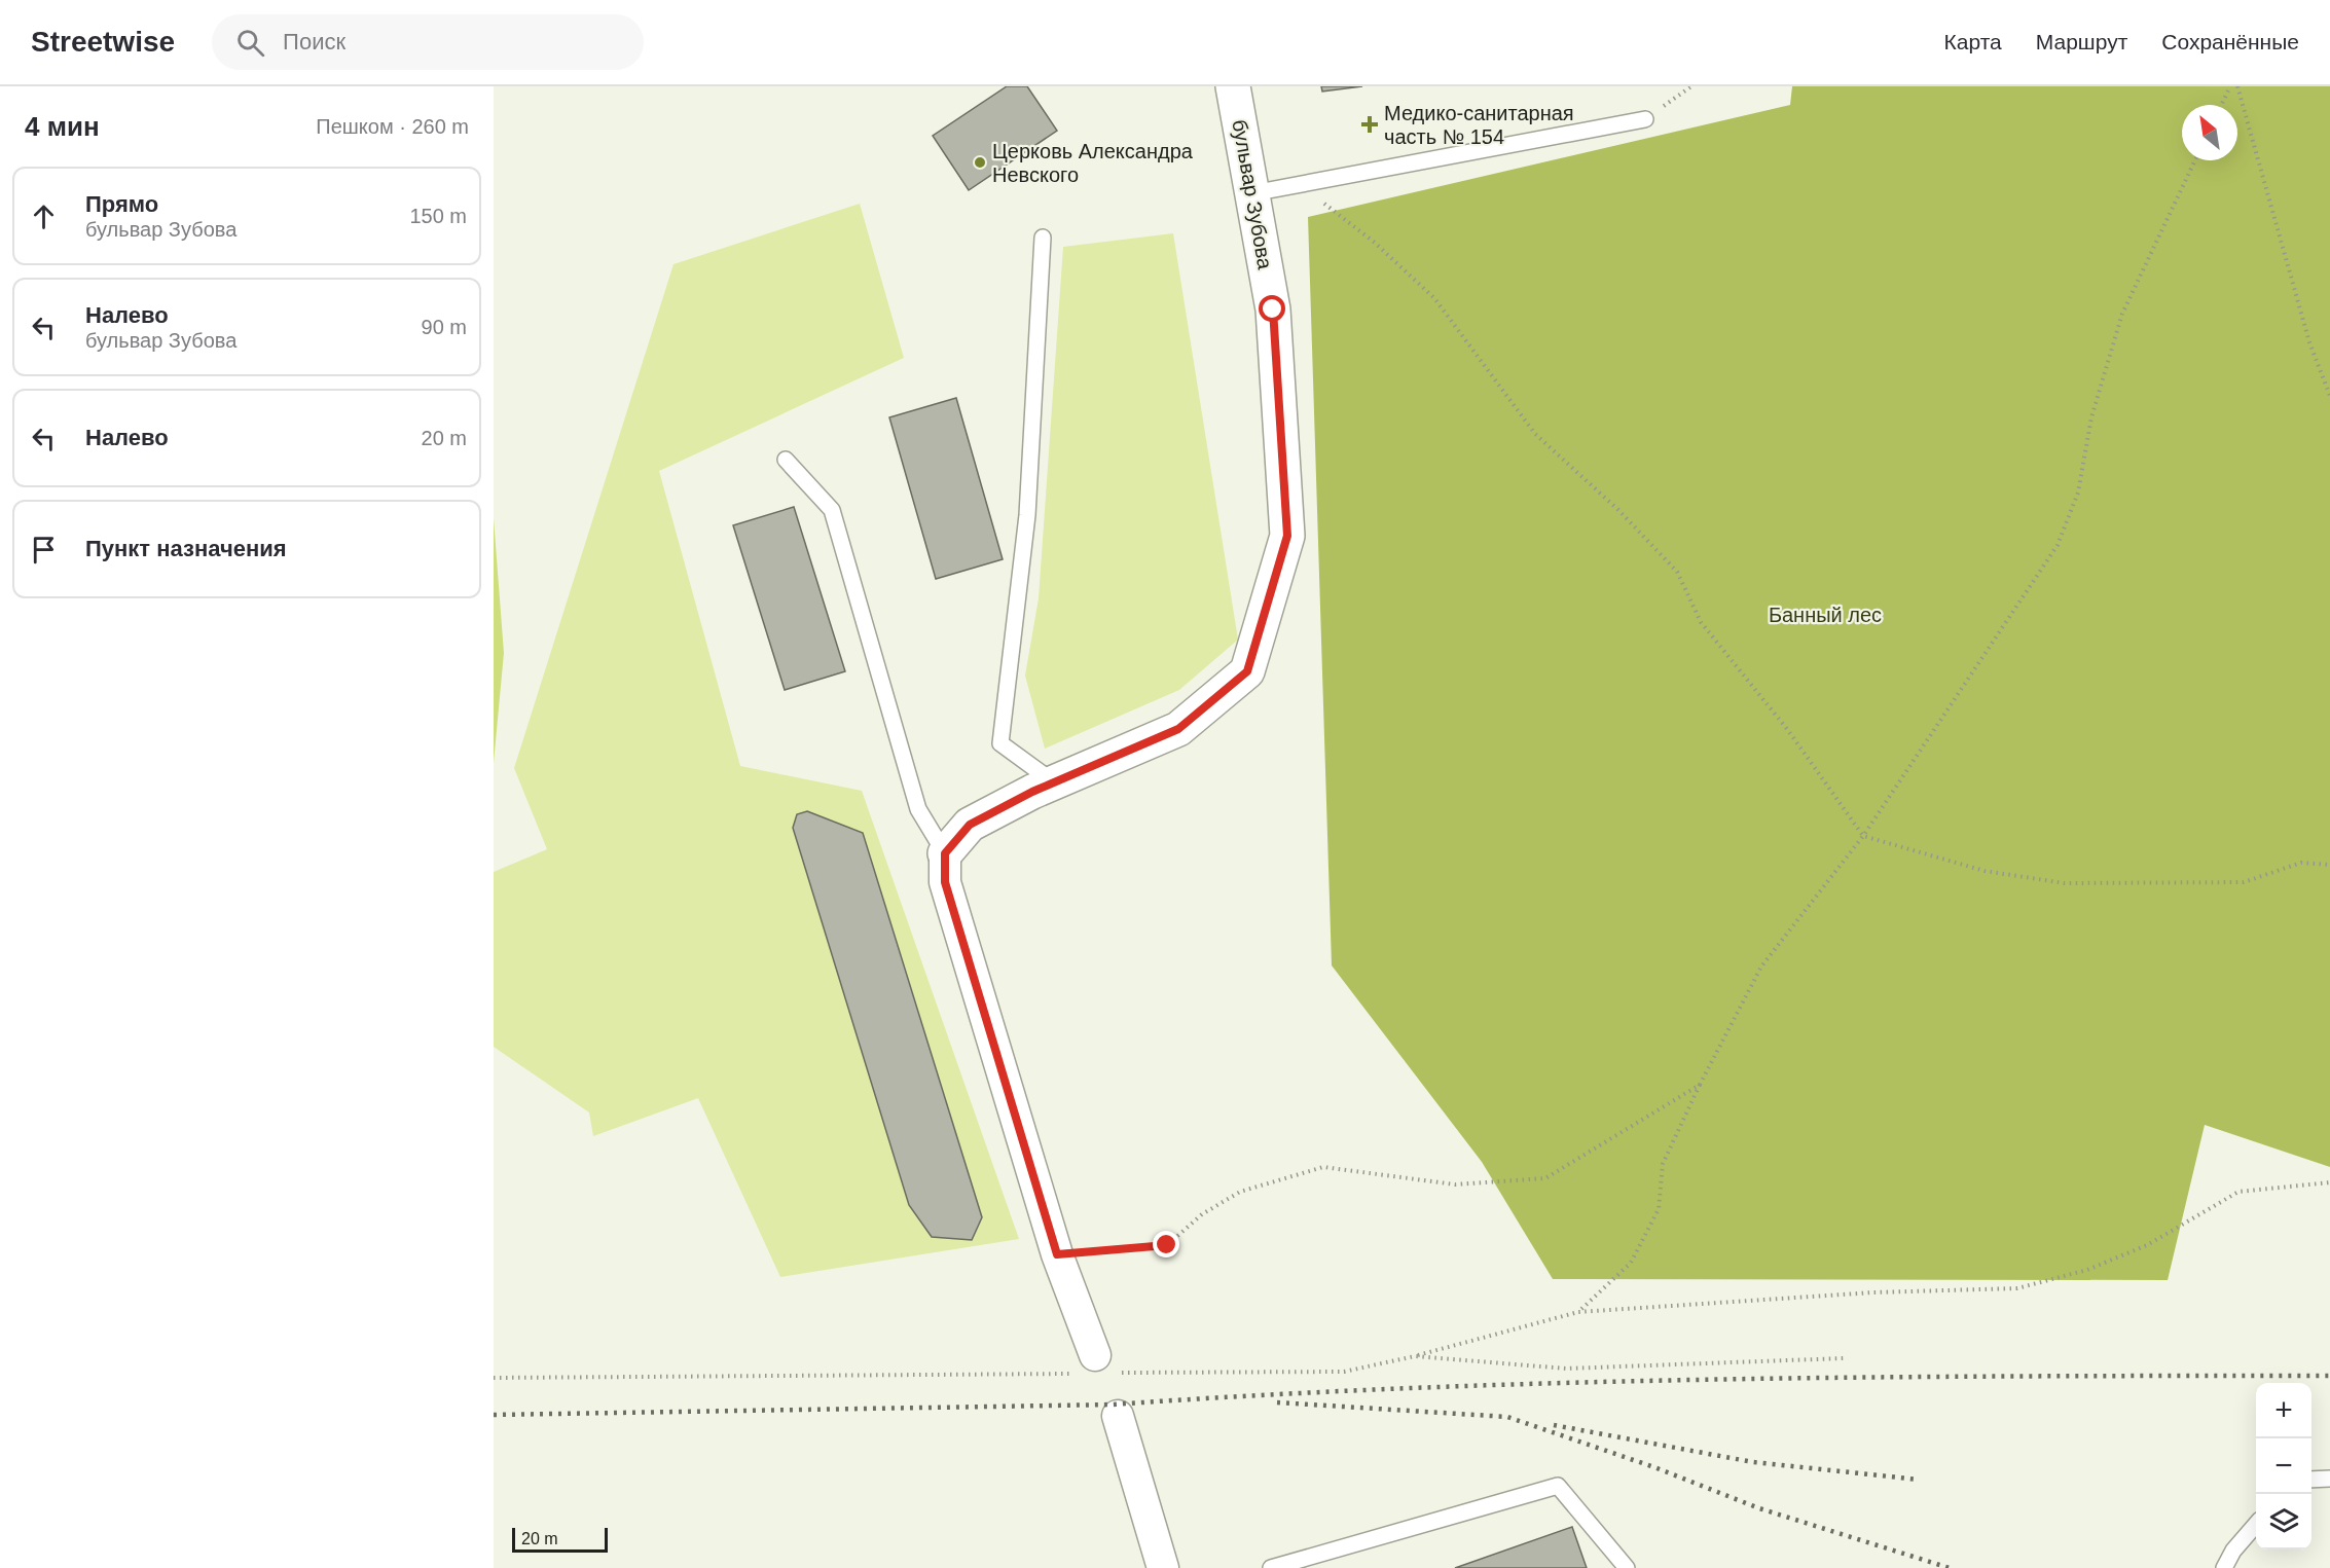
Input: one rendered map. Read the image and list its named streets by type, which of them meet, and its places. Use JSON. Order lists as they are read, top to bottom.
{
  "streets": {
    "street": ["бульвар Зубова"]
  },
  "parks": ["Банный лес"],
  "places": {
    "health": ["Медико-санитарная часть № 154"],
    "other": ["Церковь Александра Невского"]
  },
  "scale_bar": "20 m",
  "north": "top left",
  "page": {
    "header": "Streetwise",
    "search": "Поиск",
    "nav": ["Карта", "Маршрут", "Сохранённые"],
    "heading": ["4 мин", "Пешком · 260 m"],
    "list": [
      ["Прямо", "бульвар Зубова", "150 m"],
      ["Налево", "бульвар Зубова", "90 m"],
      ["Налево", "20 m"],
      "Пункт назначения"
    ],
    "map_buttons": ["+", "−"],
    "scale": "20 m"
  }
}
